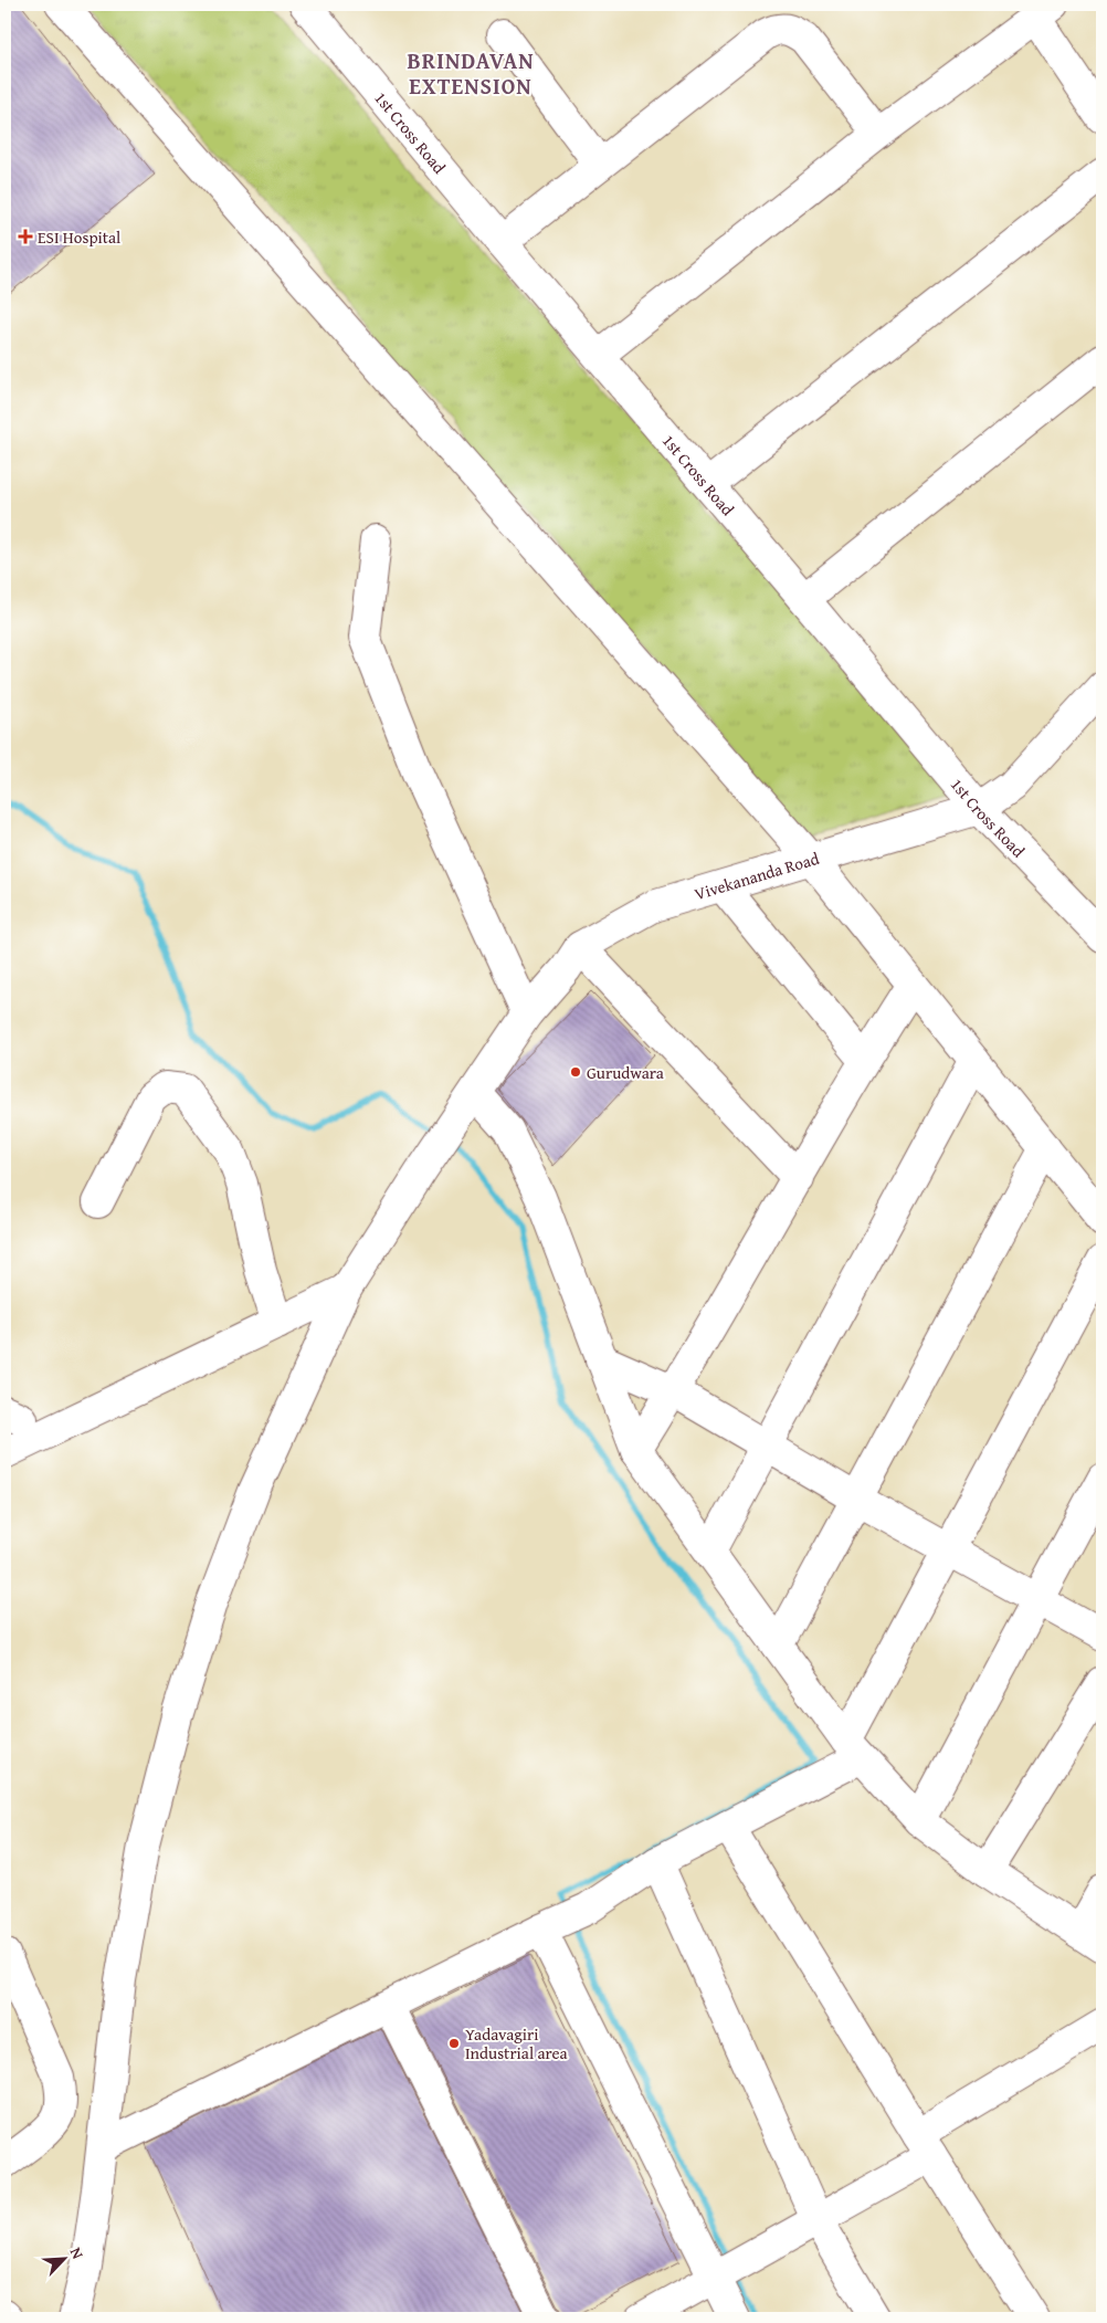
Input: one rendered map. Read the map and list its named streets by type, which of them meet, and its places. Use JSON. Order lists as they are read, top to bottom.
{
  "streets": {
    "street": ["1st Cross Road", "Vivekananda Road"]
  },
  "crossings": [
    ["1st Cross Road", "Vivekananda Road"]
  ],
  "districts": ["BRINDAVAN EXTENSION"],
  "places": {
    "health": ["ESI Hospital"],
    "other": ["Gurudwara", "Yadavagiri Industrial area"]
  },
  "north": "top right"
}
